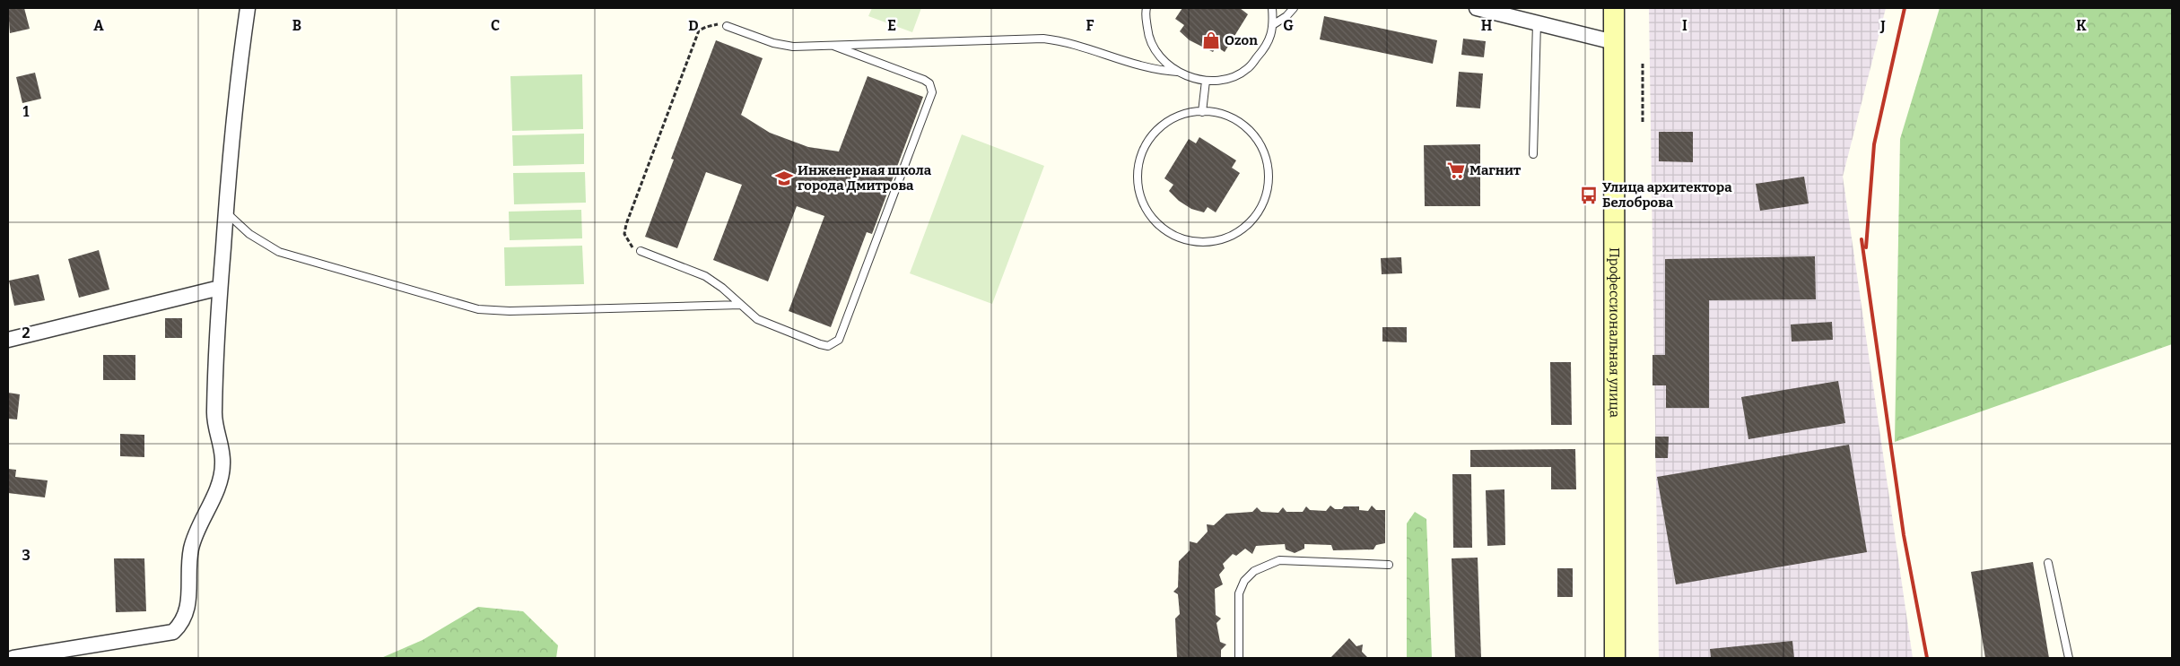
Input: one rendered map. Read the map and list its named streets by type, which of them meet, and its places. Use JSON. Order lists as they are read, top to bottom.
{
  "streets": {
    "main road": ["Профессиональная улица"]
  },
  "places": {
    "shop": ["Ozon"],
    "supermarket": ["Магнит"],
    "school or university": ["Инженерная школа города Дмитрова"],
    "bus stop": ["Улица архитектора Белоброва"]
  },
  "grid": {
    "columns": [
      "A",
      "B",
      "C",
      "D",
      "E",
      "F",
      "G",
      "H",
      "I",
      "J",
      "K"
    ],
    "rows": ["1", "2", "3"]
  }
}
